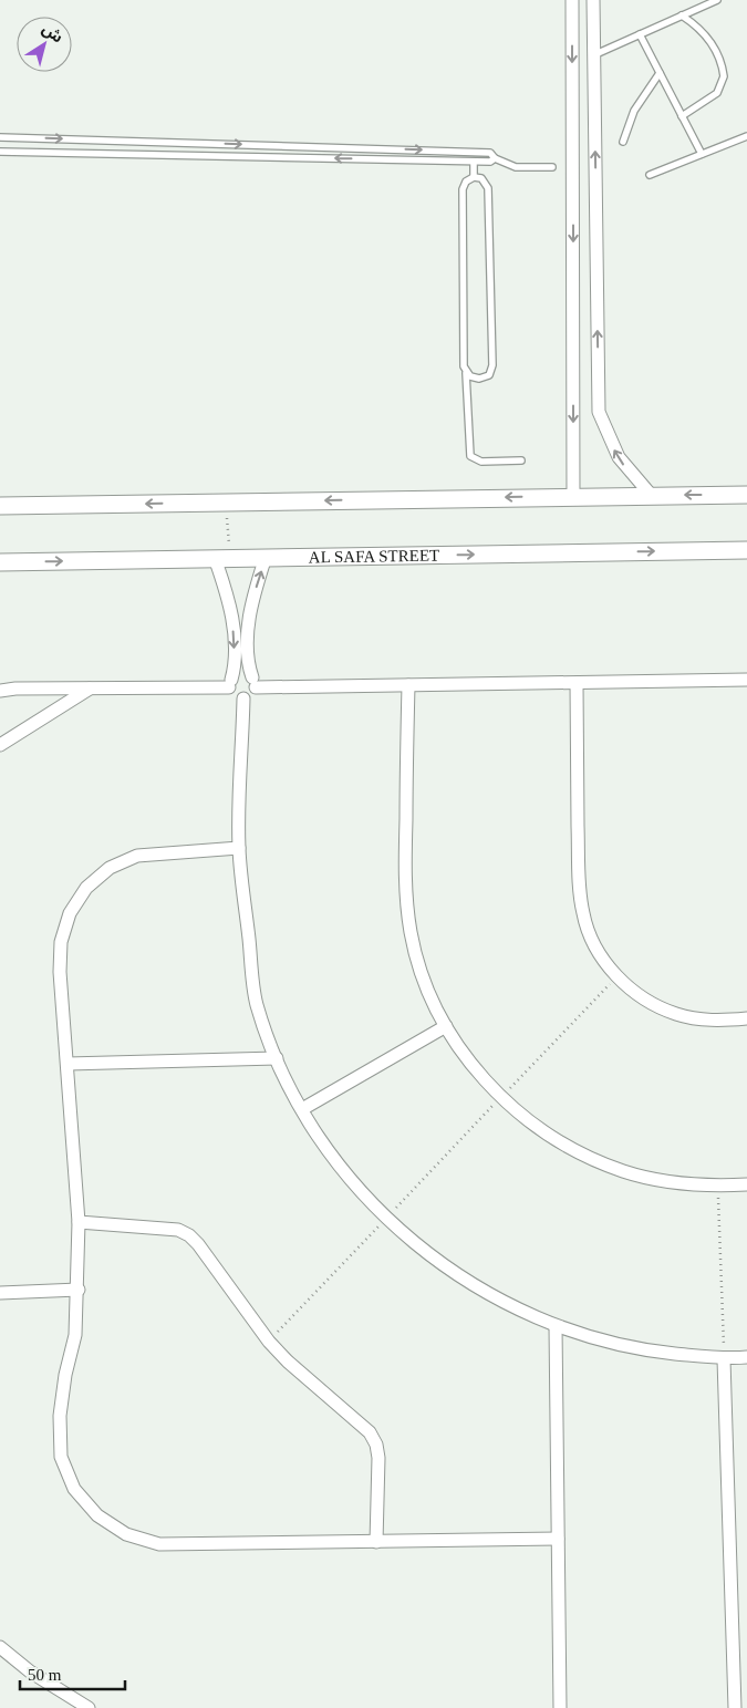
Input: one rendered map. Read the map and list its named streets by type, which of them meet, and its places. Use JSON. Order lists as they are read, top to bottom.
{
  "streets": {
    "street": ["AL SAFA STREET"]
  },
  "scale_bar": "50 m",
  "north": "top right"
}
